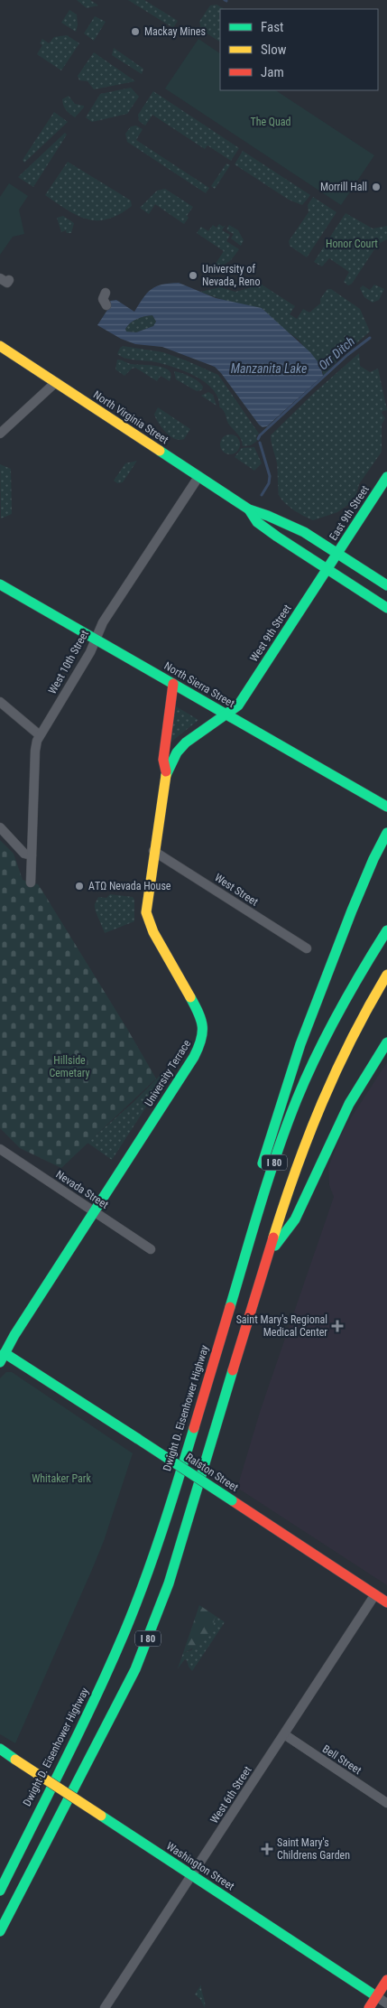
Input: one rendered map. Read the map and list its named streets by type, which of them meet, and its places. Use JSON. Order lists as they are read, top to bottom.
{
  "streets": {
    "main road": [
      "North Virginia Street",
      "East 9th Street",
      "West 9th Street",
      "North Sierra Street",
      "University Terrace",
      "I 80",
      "Dwight D. Eisenhower Highway",
      "Ralston Street",
      "Washington Street"
    ],
    "street": [
      "West 10th Street",
      "West Street",
      "Nevada Street",
      "Bell Street",
      "West 6th Street"
    ]
  },
  "crossings": [
    ["North Virginia Street", "East 9th Street"],
    ["North Virginia Street", "West 9th Street"],
    ["North Virginia Street", "West 10th Street"],
    ["East 9th Street", "West 9th Street"],
    ["West 9th Street", "North Sierra Street"],
    ["West 9th Street", "University Terrace"],
    ["West 10th Street", "North Sierra Street"],
    ["North Sierra Street", "University Terrace"],
    ["West Street", "University Terrace"],
    ["University Terrace", "Nevada Street"],
    ["University Terrace", "Ralston Street"],
    ["Ralston Street", "West 6th Street"],
    ["Bell Street", "West 6th Street"],
    ["West 6th Street", "Washington Street"]
  ],
  "water": ["Orr Ditch", "Manzanita Lake"],
  "parks": [
    "The Quad",
    "Honor Court",
    "Hillside Cemetary",
    "Whitaker Park"
  ],
  "places": {
    "other": [
      "Mackay Mines",
      "Morrill Hall",
      "University of Nevada, Reno",
      "ΑΤΩ Nevada House"
    ],
    "health": ["Saint Mary's Regional Medical Center", "Saint Mary's Childrens Garden"]
  },
  "legend": ["Fast", "Slow", "Jam"]
}
